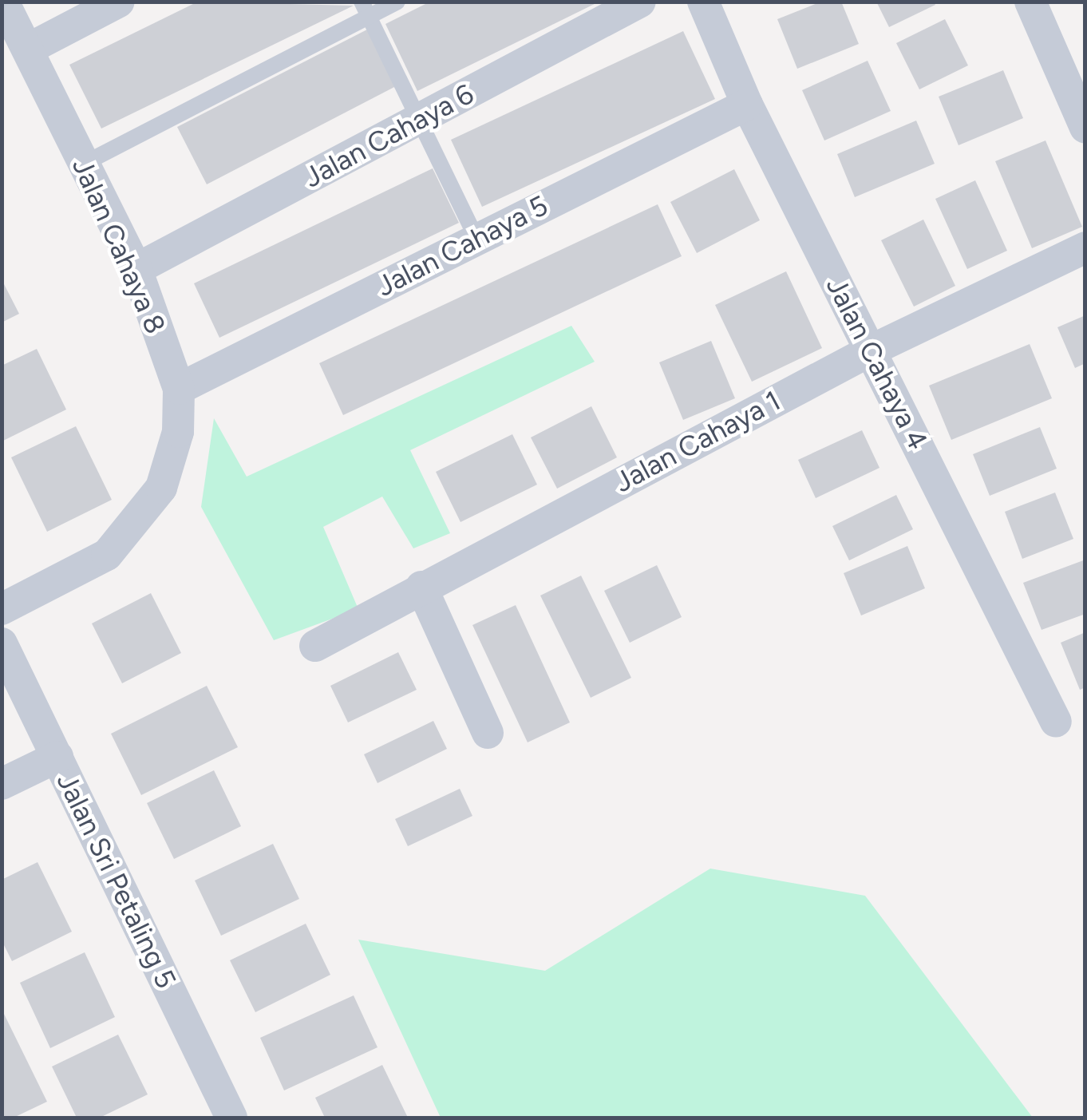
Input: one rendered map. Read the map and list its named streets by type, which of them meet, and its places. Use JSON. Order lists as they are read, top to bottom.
{
  "streets": {
    "street": [
      "Jalan Cahaya 6",
      "Jalan Cahaya 8",
      "Jalan Cahaya 5",
      "Jalan Cahaya 4",
      "Jalan Cahaya 1",
      "Jalan Sri Petaling 5"
    ]
  },
  "crossings": [
    ["Jalan Cahaya 6", "Jalan Cahaya 8"],
    ["Jalan Cahaya 8", "Jalan Cahaya 5"],
    ["Jalan Cahaya 5", "Jalan Cahaya 4"],
    ["Jalan Cahaya 4", "Jalan Cahaya 1"]
  ]
}
